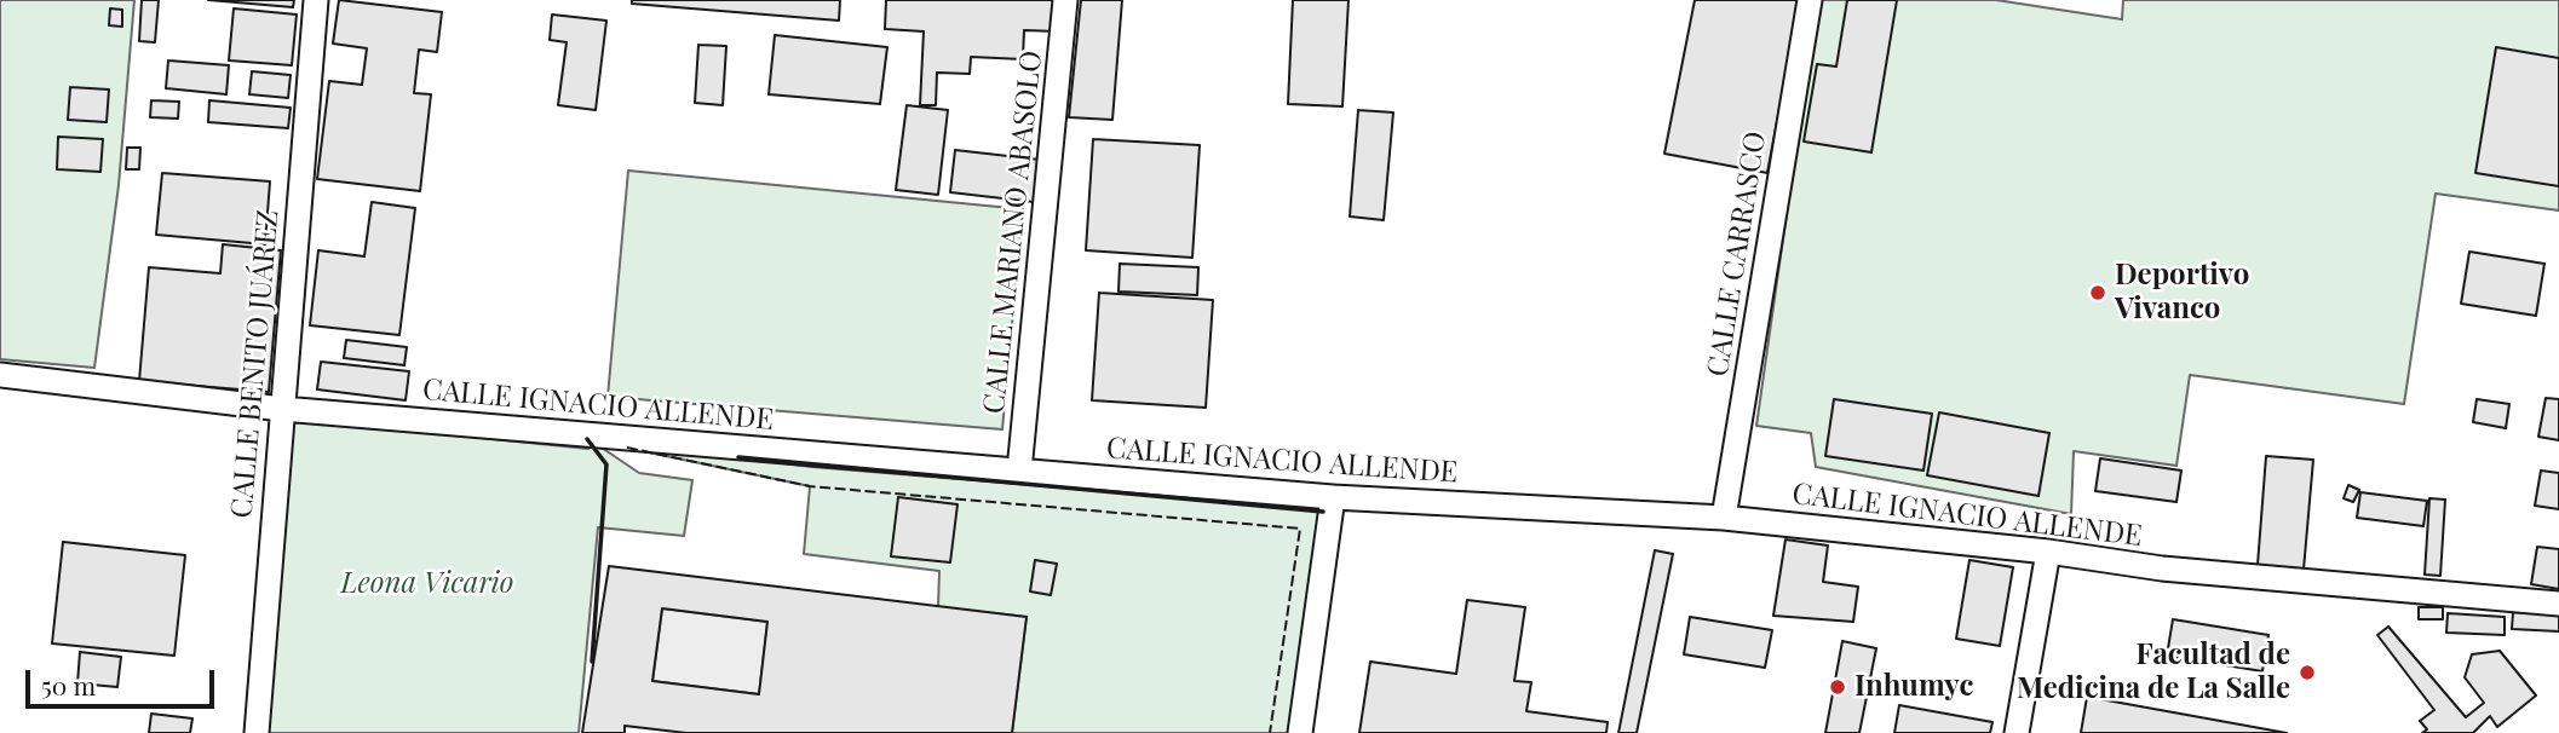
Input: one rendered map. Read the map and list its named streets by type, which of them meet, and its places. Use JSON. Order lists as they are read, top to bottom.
{
  "streets": {
    "street": [
      "CALLE MARIANO ABASOLO",
      "CALLE CARRASCO",
      "CALLE BENITO JUÁREZ",
      "CALLE IGNACIO ALLENDE"
    ]
  },
  "crossings": [
    ["CALLE MARIANO ABASOLO", "CALLE IGNACIO ALLENDE"],
    ["CALLE CARRASCO", "CALLE IGNACIO ALLENDE"],
    ["CALLE BENITO JUÁREZ", "CALLE IGNACIO ALLENDE"]
  ],
  "parks": ["Leona Vicario"],
  "places": ["Deportivo Vivanco", "Facultad de Medicina de La Salle", "Inhumyc"],
  "scale_bar": "50 m"
}
